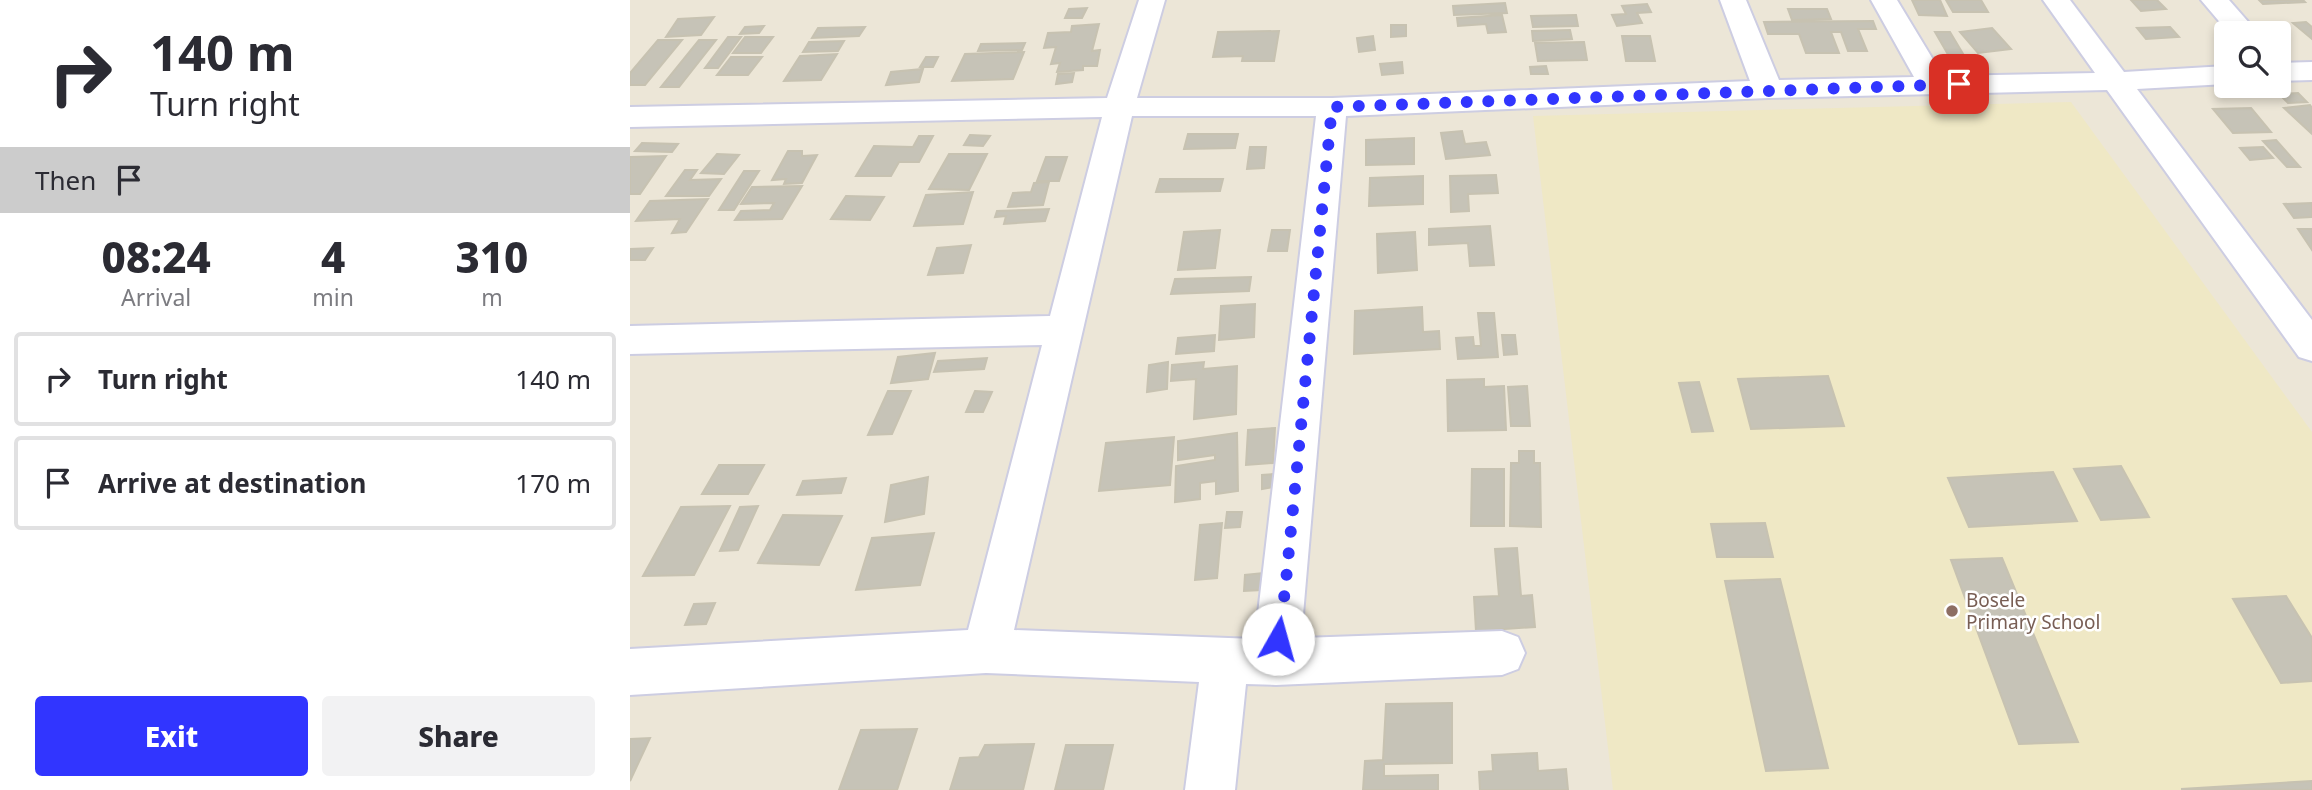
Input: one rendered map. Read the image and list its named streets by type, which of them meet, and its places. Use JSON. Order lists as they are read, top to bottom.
{
  "places": ["Bosele Primary School"],
  "page": {
    "turn": ["140 m", "Turn right"],
    "then": "Then",
    "eta": [
      "08:24",
      "Arrival",
      "4",
      "min",
      "310",
      "m"
    ],
    "list": [
      {
        "name": "Turn right",
        "value": "140 m"
      },
      {
        "name": "Arrive at destination",
        "value": "170 m"
      }
    ],
    "buttons": ["Exit", "Share"]
  }
}
